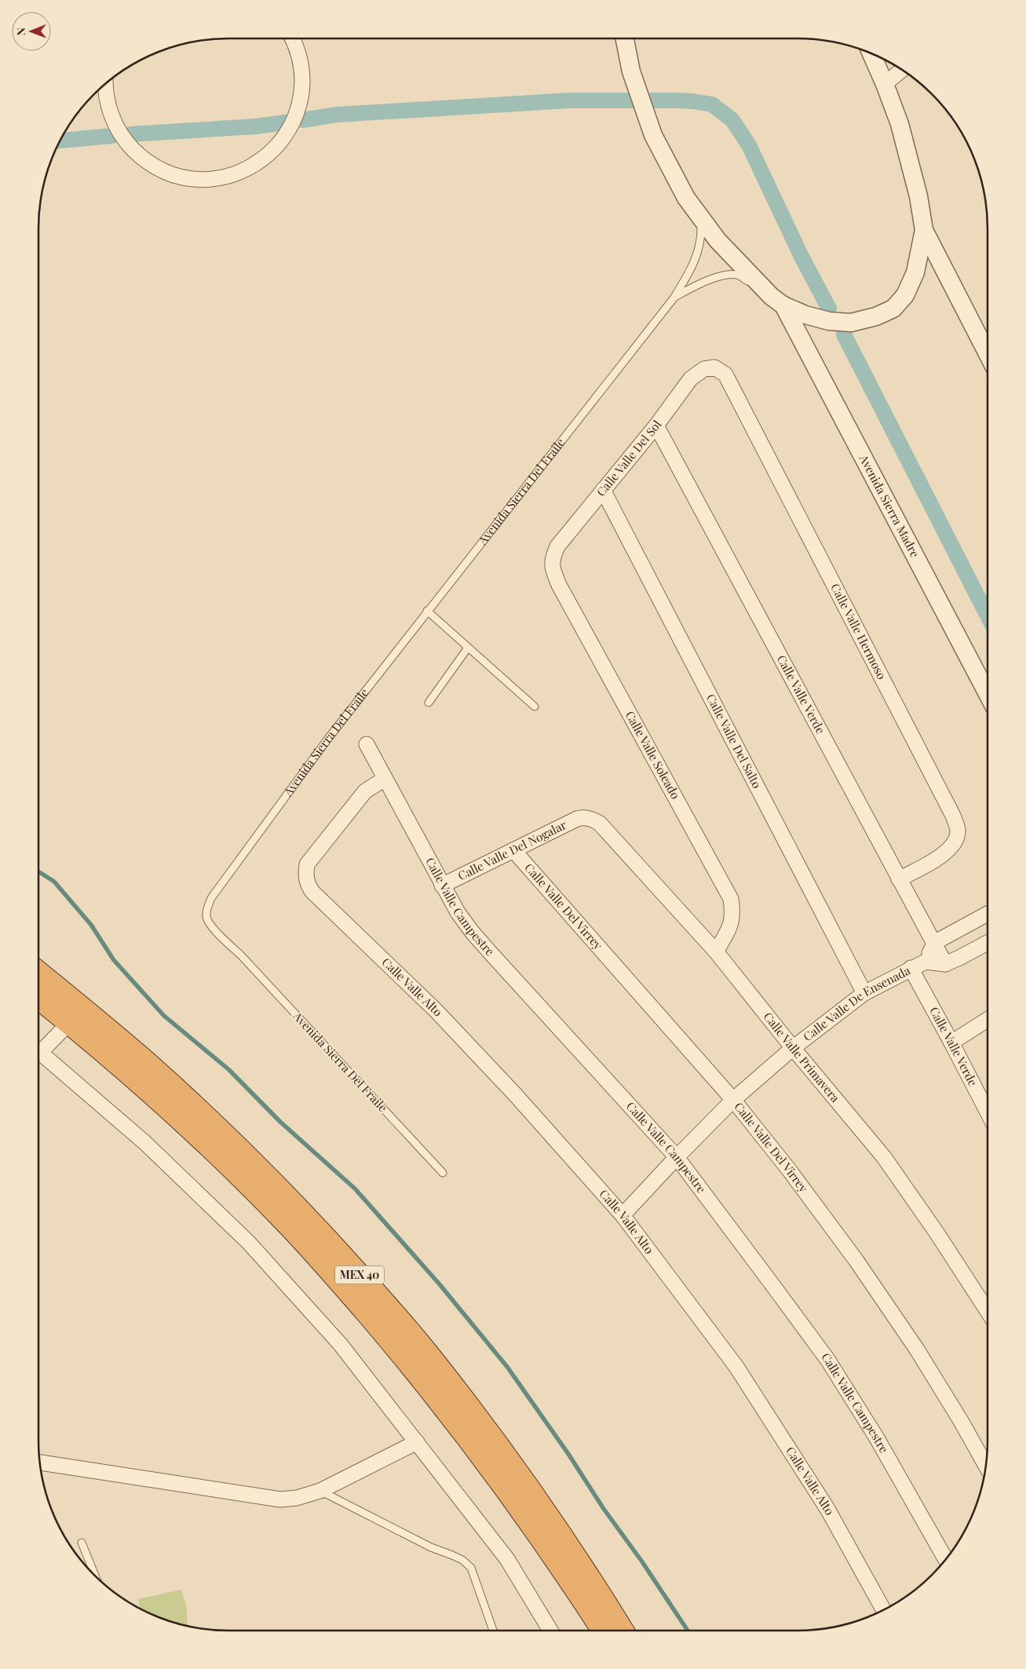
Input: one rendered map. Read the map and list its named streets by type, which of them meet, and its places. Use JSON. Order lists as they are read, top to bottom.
{
  "streets": {
    "highway": ["MEX 40"],
    "street": [
      "Calle Valle Del Sol",
      "Avenida Sierra Madre",
      "Calle Valle Hermoso",
      "Calle Valle Verde",
      "Calle Valle Del Salto",
      "Calle Valle Soleado",
      "Calle Valle Del Nogalar",
      "Calle Valle Campestre",
      "Calle Valle Del Virrey",
      "Calle Valle Alto",
      "Calle Valle De Ensenada",
      "Calle Valle Primavera"
    ],
    "lane": ["Avenida Sierra Del Fraile"]
  },
  "crossings": [
    ["Calle Valle Del Sol", "Calle Valle Hermoso"],
    ["Calle Valle Del Sol", "Calle Valle Verde"],
    ["Calle Valle Del Sol", "Calle Valle Del Salto"],
    ["Calle Valle Del Sol", "Calle Valle Soleado"],
    ["Avenida Sierra Del Fraile", "Avenida Sierra Madre"],
    ["Calle Valle Hermoso", "Calle Valle Verde"],
    ["Calle Valle Verde", "Calle Valle De Ensenada"],
    ["Calle Valle Del Salto", "Calle Valle De Ensenada"],
    ["Calle Valle Soleado", "Calle Valle Primavera"],
    ["Calle Valle Del Nogalar", "Calle Valle Campestre"],
    ["Calle Valle Del Nogalar", "Calle Valle Del Virrey"],
    ["Calle Valle Del Nogalar", "Calle Valle Primavera"],
    ["Calle Valle Campestre", "Calle Valle Alto"],
    ["Calle Valle Campestre", "Calle Valle De Ensenada"],
    ["Calle Valle Del Virrey", "Calle Valle De Ensenada"],
    ["Calle Valle Alto", "Calle Valle De Ensenada"],
    ["Calle Valle De Ensenada", "Calle Valle Primavera"]
  ],
  "north": "left"
}
